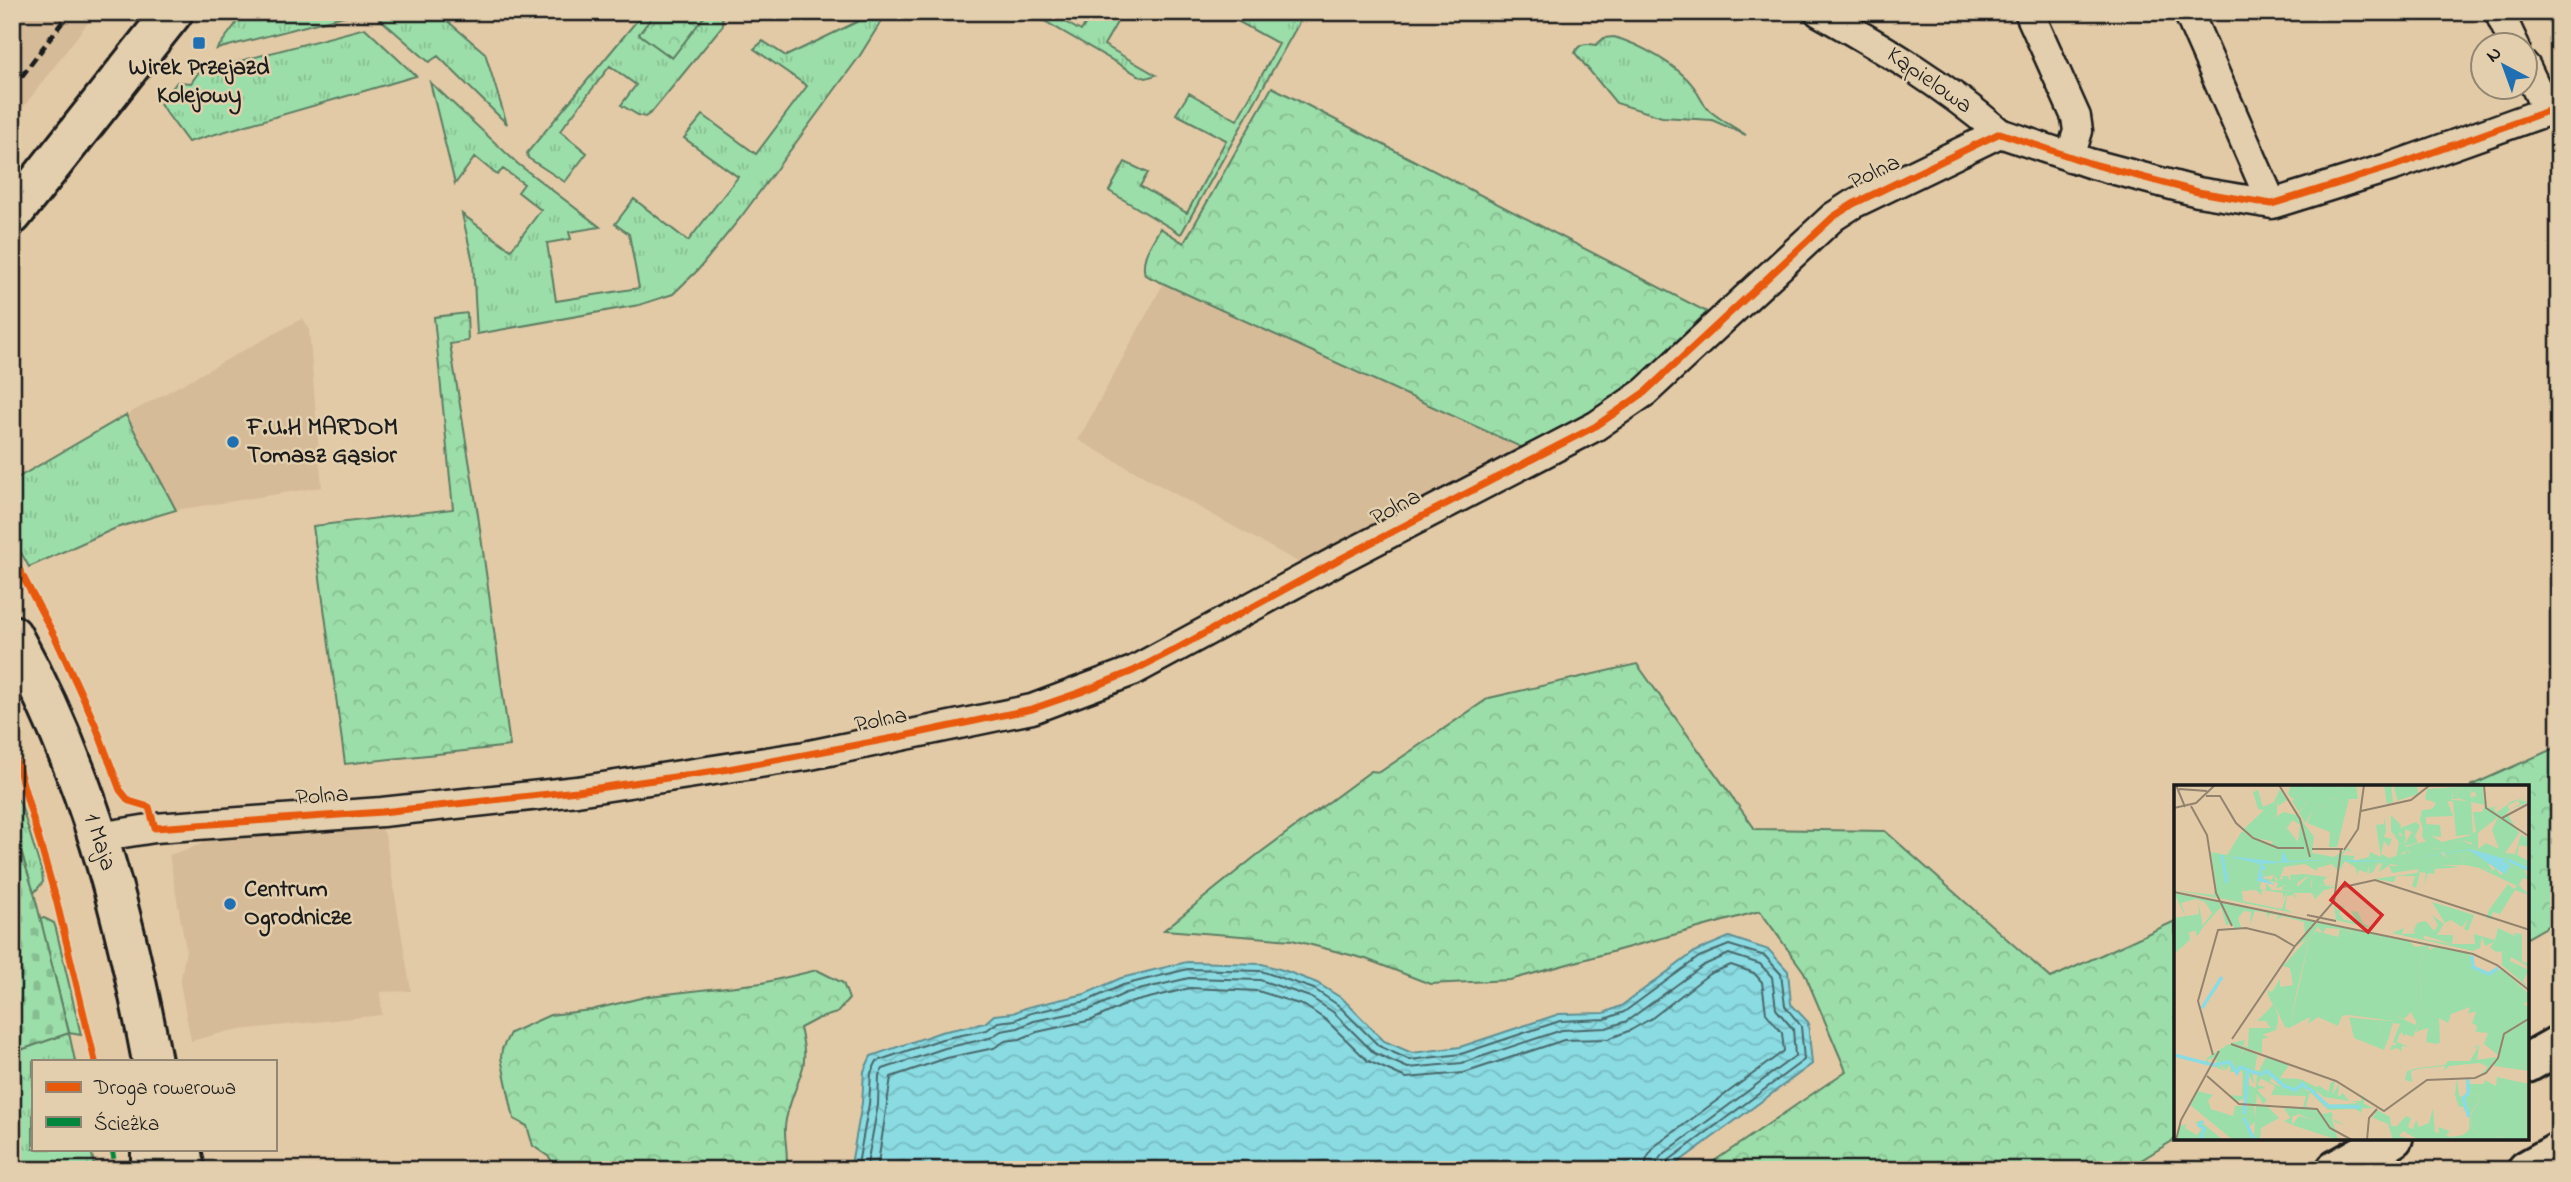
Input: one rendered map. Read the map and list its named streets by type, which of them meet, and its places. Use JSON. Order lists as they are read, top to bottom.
{
  "streets": {
    "main road": ["1 Maja"],
    "street": ["Kąpielowa", "Polna"]
  },
  "crossings": [
    ["Kąpielowa", "Polna"],
    ["Polna", "1 Maja"]
  ],
  "places": {
    "transit": ["Wirek Przejazd Kolejowy"],
    "other": ["F.U.H MARDOM Tomasz Gąsior", "Centrum Ogrodnicze"]
  },
  "legend": ["Droga rowerowa", "Ścieżka"],
  "north": "top left"
}
